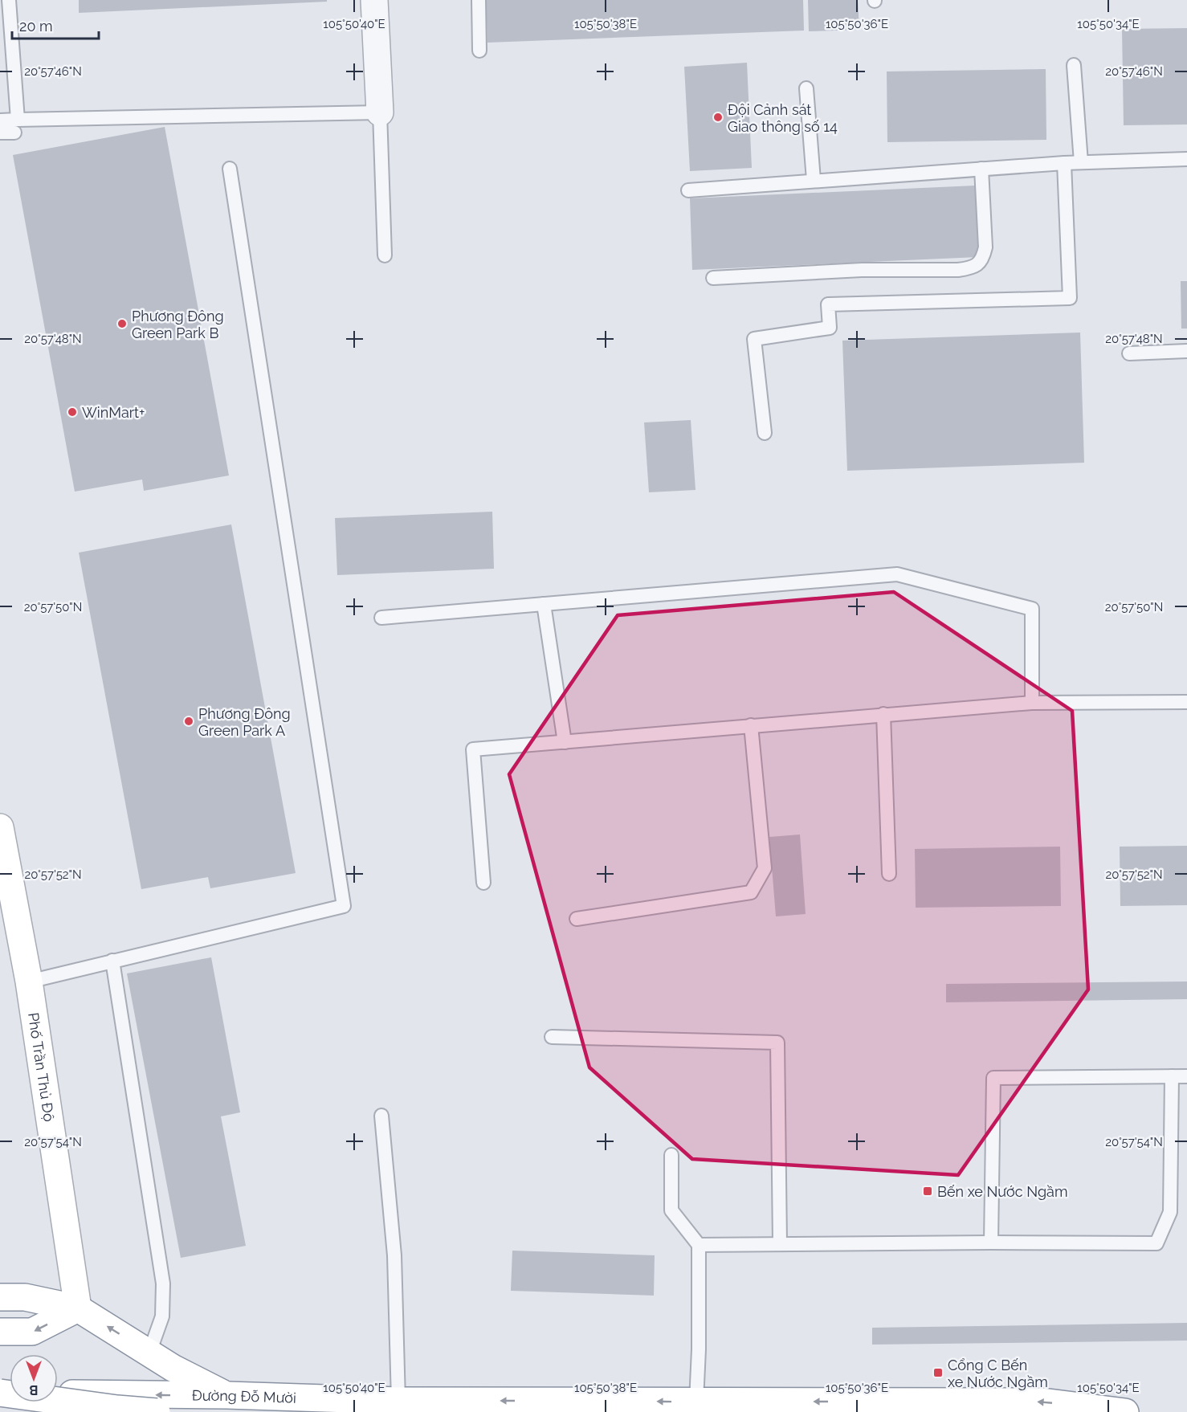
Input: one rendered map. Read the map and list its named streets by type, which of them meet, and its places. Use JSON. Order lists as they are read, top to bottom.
{
  "streets": {
    "main road": ["Phố Trần Thủ Độ", "Đường Đỗ Mười"]
  },
  "places": {
    "other": [
      "Đội Cảnh sát Giao thông số 14",
      "Phương Đông Green Park B",
      "WinMart+",
      "Phương Đông Green Park A"
    ],
    "transit": ["Bến xe Nước Ngầm", "Cổng C Bến xe Nước Ngầm"]
  },
  "scale_bar": "20 m",
  "north": "bottom",
  "coordinates": [
    "105°50'40\"E",
    "105°50'38\"E",
    "105°50'36\"E",
    "105°50'34\"E",
    "20°57'46\"N",
    "20°57'48\"N",
    "20°57'50\"N",
    "20°57'52\"N",
    "20°57'54\"N"
  ]
}
